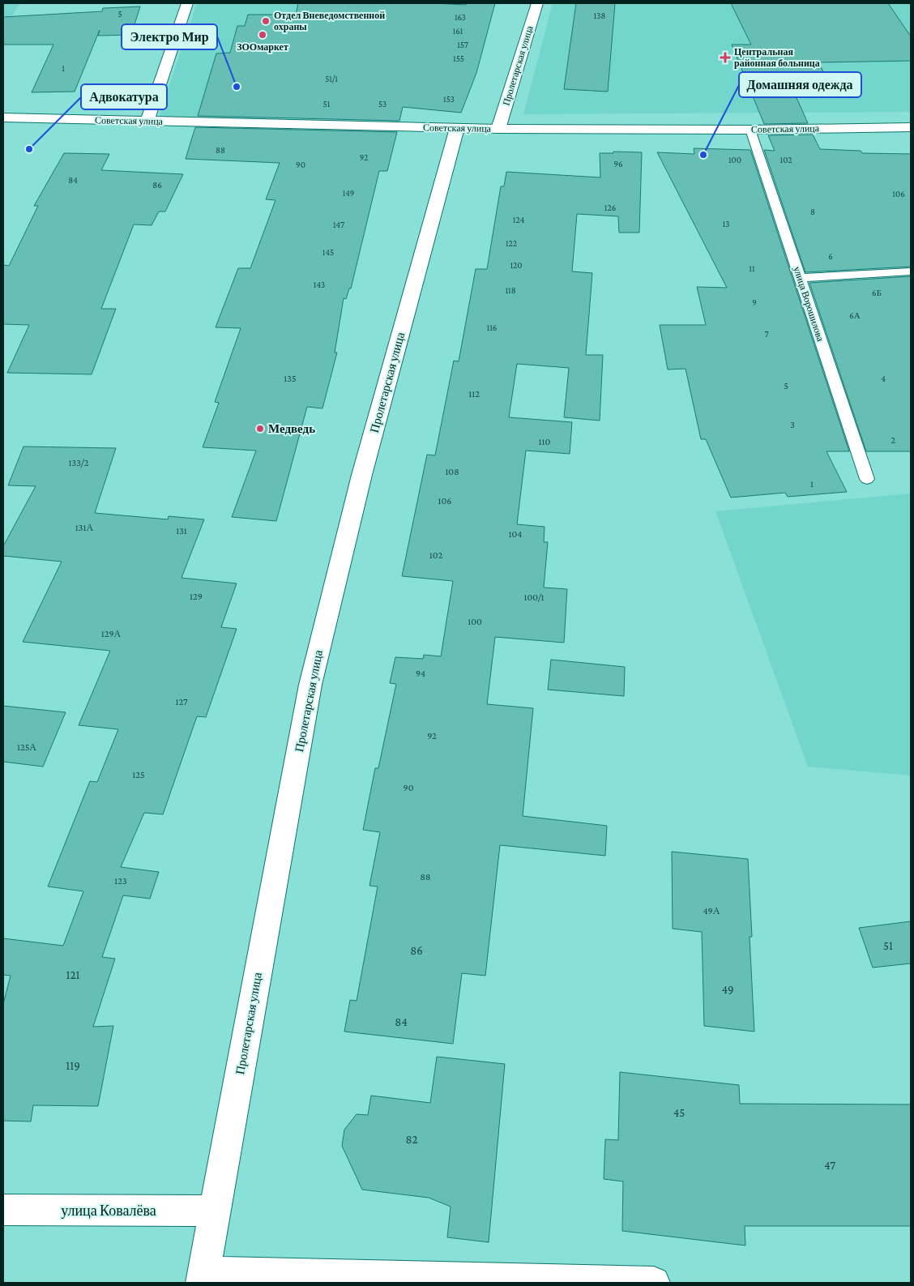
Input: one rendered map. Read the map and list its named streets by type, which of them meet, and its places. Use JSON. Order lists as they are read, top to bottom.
{
  "streets": {
    "street": ["Пролетарская улица", "Советская улица", "улица Ковалёва"],
    "lane": ["улица Ворошилова"]
  },
  "crossings": [
    ["Пролетарская улица", "Советская улица"],
    ["Пролетарская улица", "улица Ковалёва"],
    ["Советская улица", "улица Ворошилова"]
  ],
  "places": {
    "other": [
      "Отдел Вневедомственной охраны",
      "ЗООмаркет",
      "Электро Мир",
      "Адвокатура",
      "Домашняя одежда",
      "Медведь"
    ],
    "health": ["Центральная районная больница"]
  },
  "house_numbers": [
    "5",
    "138",
    "163",
    "161",
    "157",
    "155",
    "1",
    "51/1",
    "153",
    "51",
    "53",
    "88",
    "92",
    "100",
    "102",
    "96",
    "90",
    "84",
    "86",
    "149",
    "106",
    "126",
    "8",
    "124",
    "13",
    "147",
    "122",
    "145",
    "6",
    "120",
    "11",
    "143",
    "118",
    "6Б",
    "9",
    "6А",
    "116",
    "7",
    "135",
    "4",
    "5",
    "112",
    "3",
    "2",
    "110",
    "133/2",
    "108",
    "1",
    "106",
    "131А",
    "131",
    "104",
    "102",
    "129",
    "100/1",
    "100",
    "129А",
    "94",
    "127",
    "92",
    "125А",
    "125",
    "90",
    "88",
    "123",
    "49А",
    "51",
    "86",
    "121",
    "49",
    "84",
    "119",
    "45",
    "82",
    "47"
  ]
}
